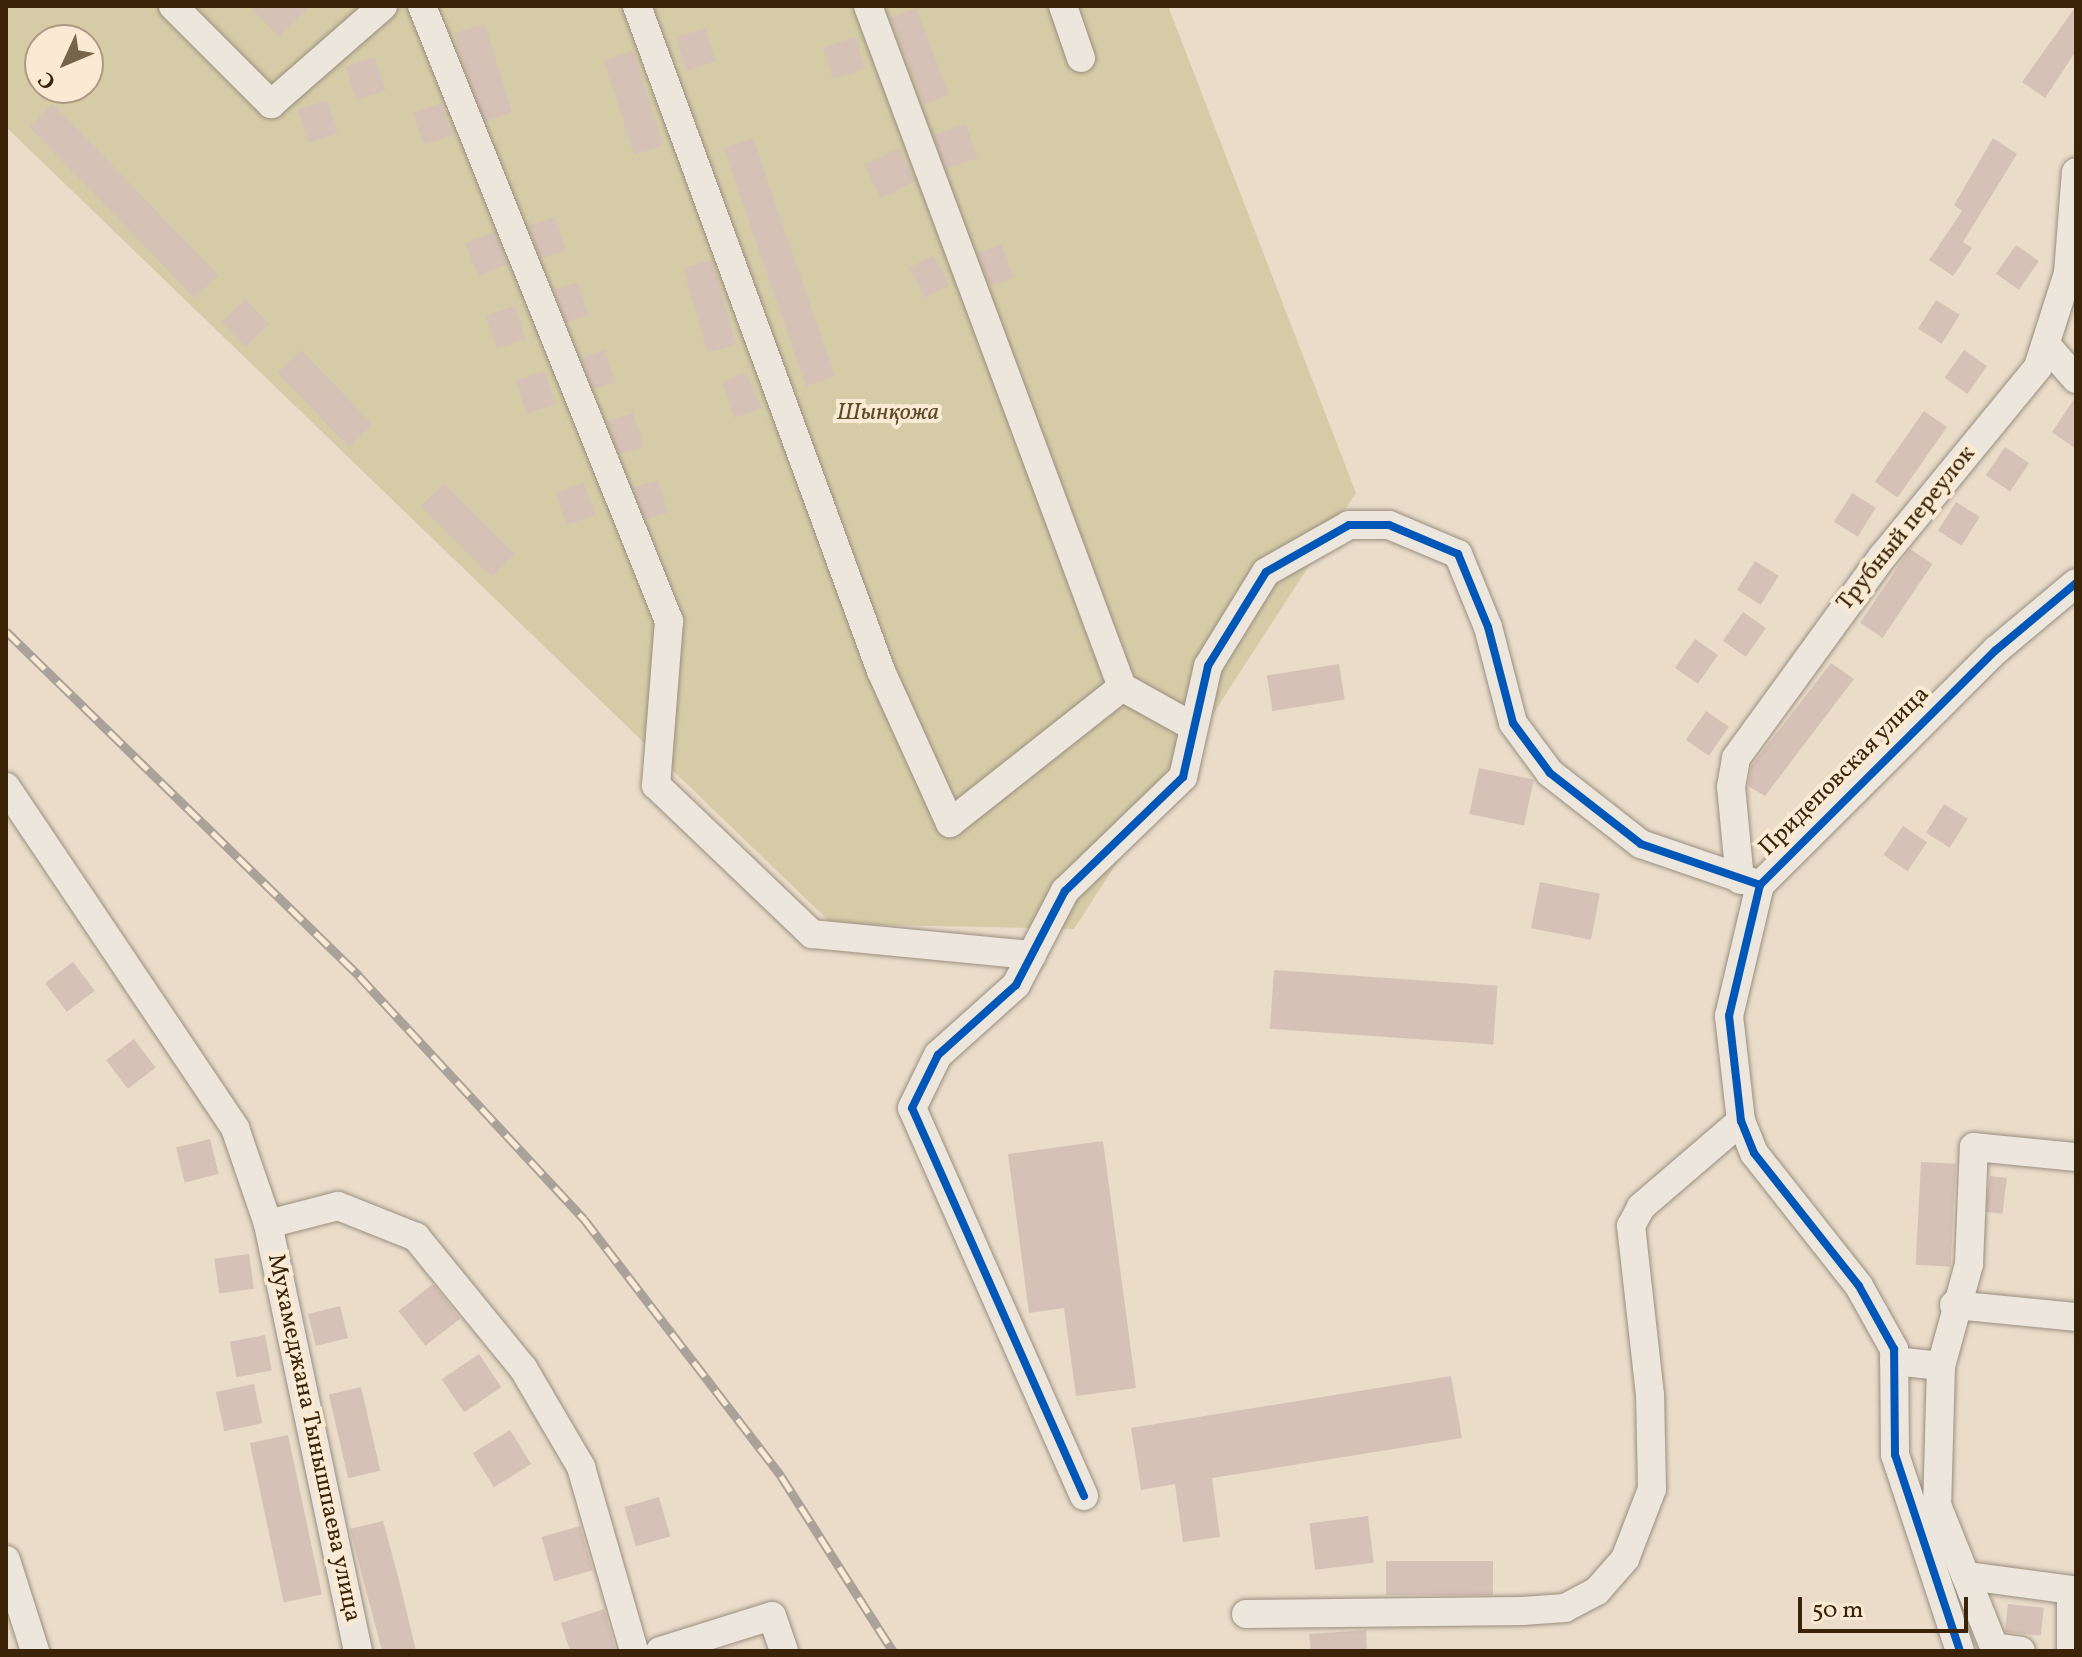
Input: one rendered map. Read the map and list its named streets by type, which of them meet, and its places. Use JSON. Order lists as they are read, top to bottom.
{
  "streets": {
    "street": ["Трубный переулок", "Придеповская улица", "Мухамеджана Тынышпаева улица"]
  },
  "crossings": [
    ["Трубный переулок", "Придеповская улица"]
  ],
  "parks": ["Шынқожа"],
  "scale_bar": "50 m",
  "north": "bottom left"
}
